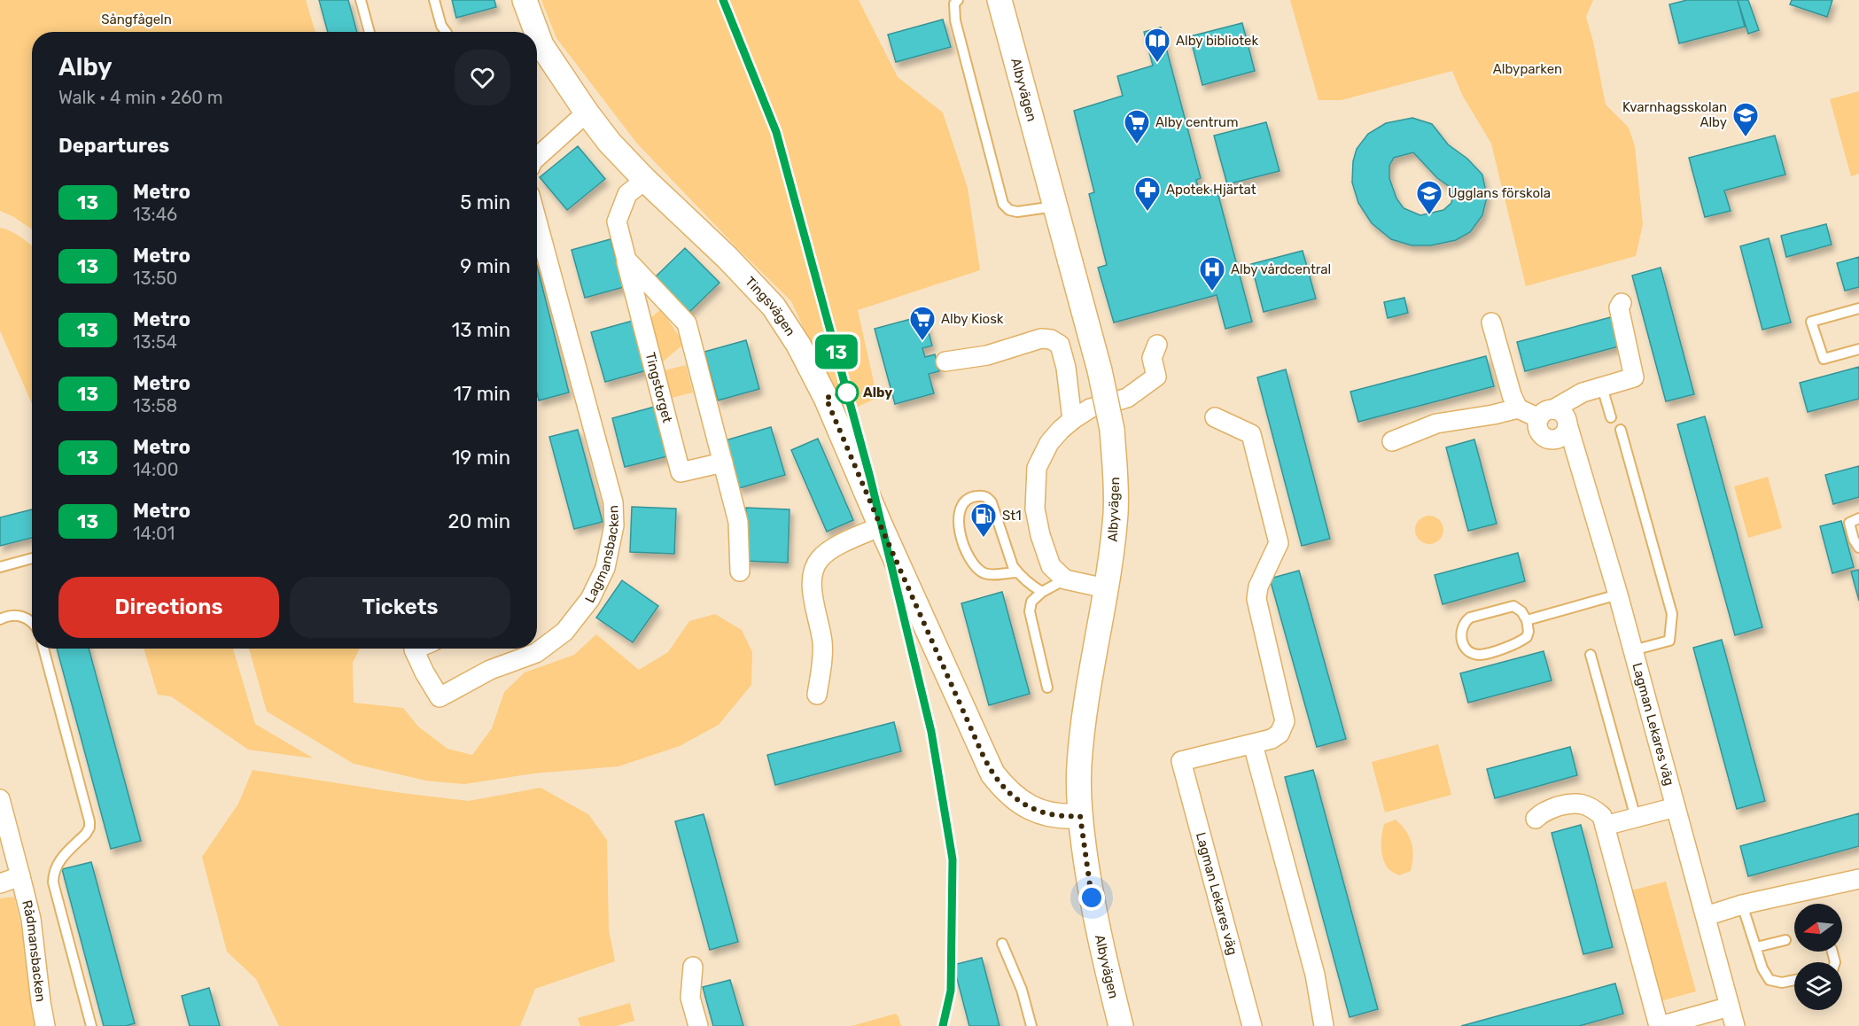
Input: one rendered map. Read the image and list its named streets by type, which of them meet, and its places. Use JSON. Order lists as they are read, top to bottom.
{
  "streets": {
    "street": [
      "Albyvägen",
      "Tingsvägen",
      "Tingstorget",
      "Lagmansbacken",
      "Lagman Lekares väg",
      "Rådmansbacken"
    ]
  },
  "crossings": [
    ["Albyvägen", "Tingsvägen"],
    ["Tingsvägen", "Tingstorget"]
  ],
  "parks": ["Sångfågeln", "Albyparken"],
  "places": {
    "library": ["Alby bibliotek"],
    "school or university": ["Kvarnhagsskolan Alby", "Ugglans förskola"],
    "supermarket": ["Alby centrum", "Alby Kiosk"],
    "pharmacy": ["Apotek Hjärtat"],
    "hospital": ["Alby vårdcentral"],
    "other": ["Alby"],
    "fuel station": ["St1"]
  },
  "lines": ["metro line 13"],
  "north": "left",
  "page": {
    "on_map": "13",
    "heading": [
      ["Alby", "Walk · 4 min · 260 m"],
      "Departures"
    ],
    "list": [
      {
        "mark": "13",
        "name": "Metro",
        "note": "13:46",
        "value": "5 min"
      },
      {
        "mark": "13",
        "name": "Metro",
        "note": "13:50",
        "value": "9 min"
      },
      {
        "mark": "13",
        "name": "Metro",
        "note": "13:54",
        "value": "13 min"
      },
      {
        "mark": "13",
        "name": "Metro",
        "note": "13:58",
        "value": "17 min"
      },
      {
        "mark": "13",
        "name": "Metro",
        "note": "14:00",
        "value": "19 min"
      },
      {
        "mark": "13",
        "name": "Metro",
        "note": "14:01",
        "value": "20 min"
      }
    ],
    "buttons": ["Directions", "Tickets"]
  }
}
